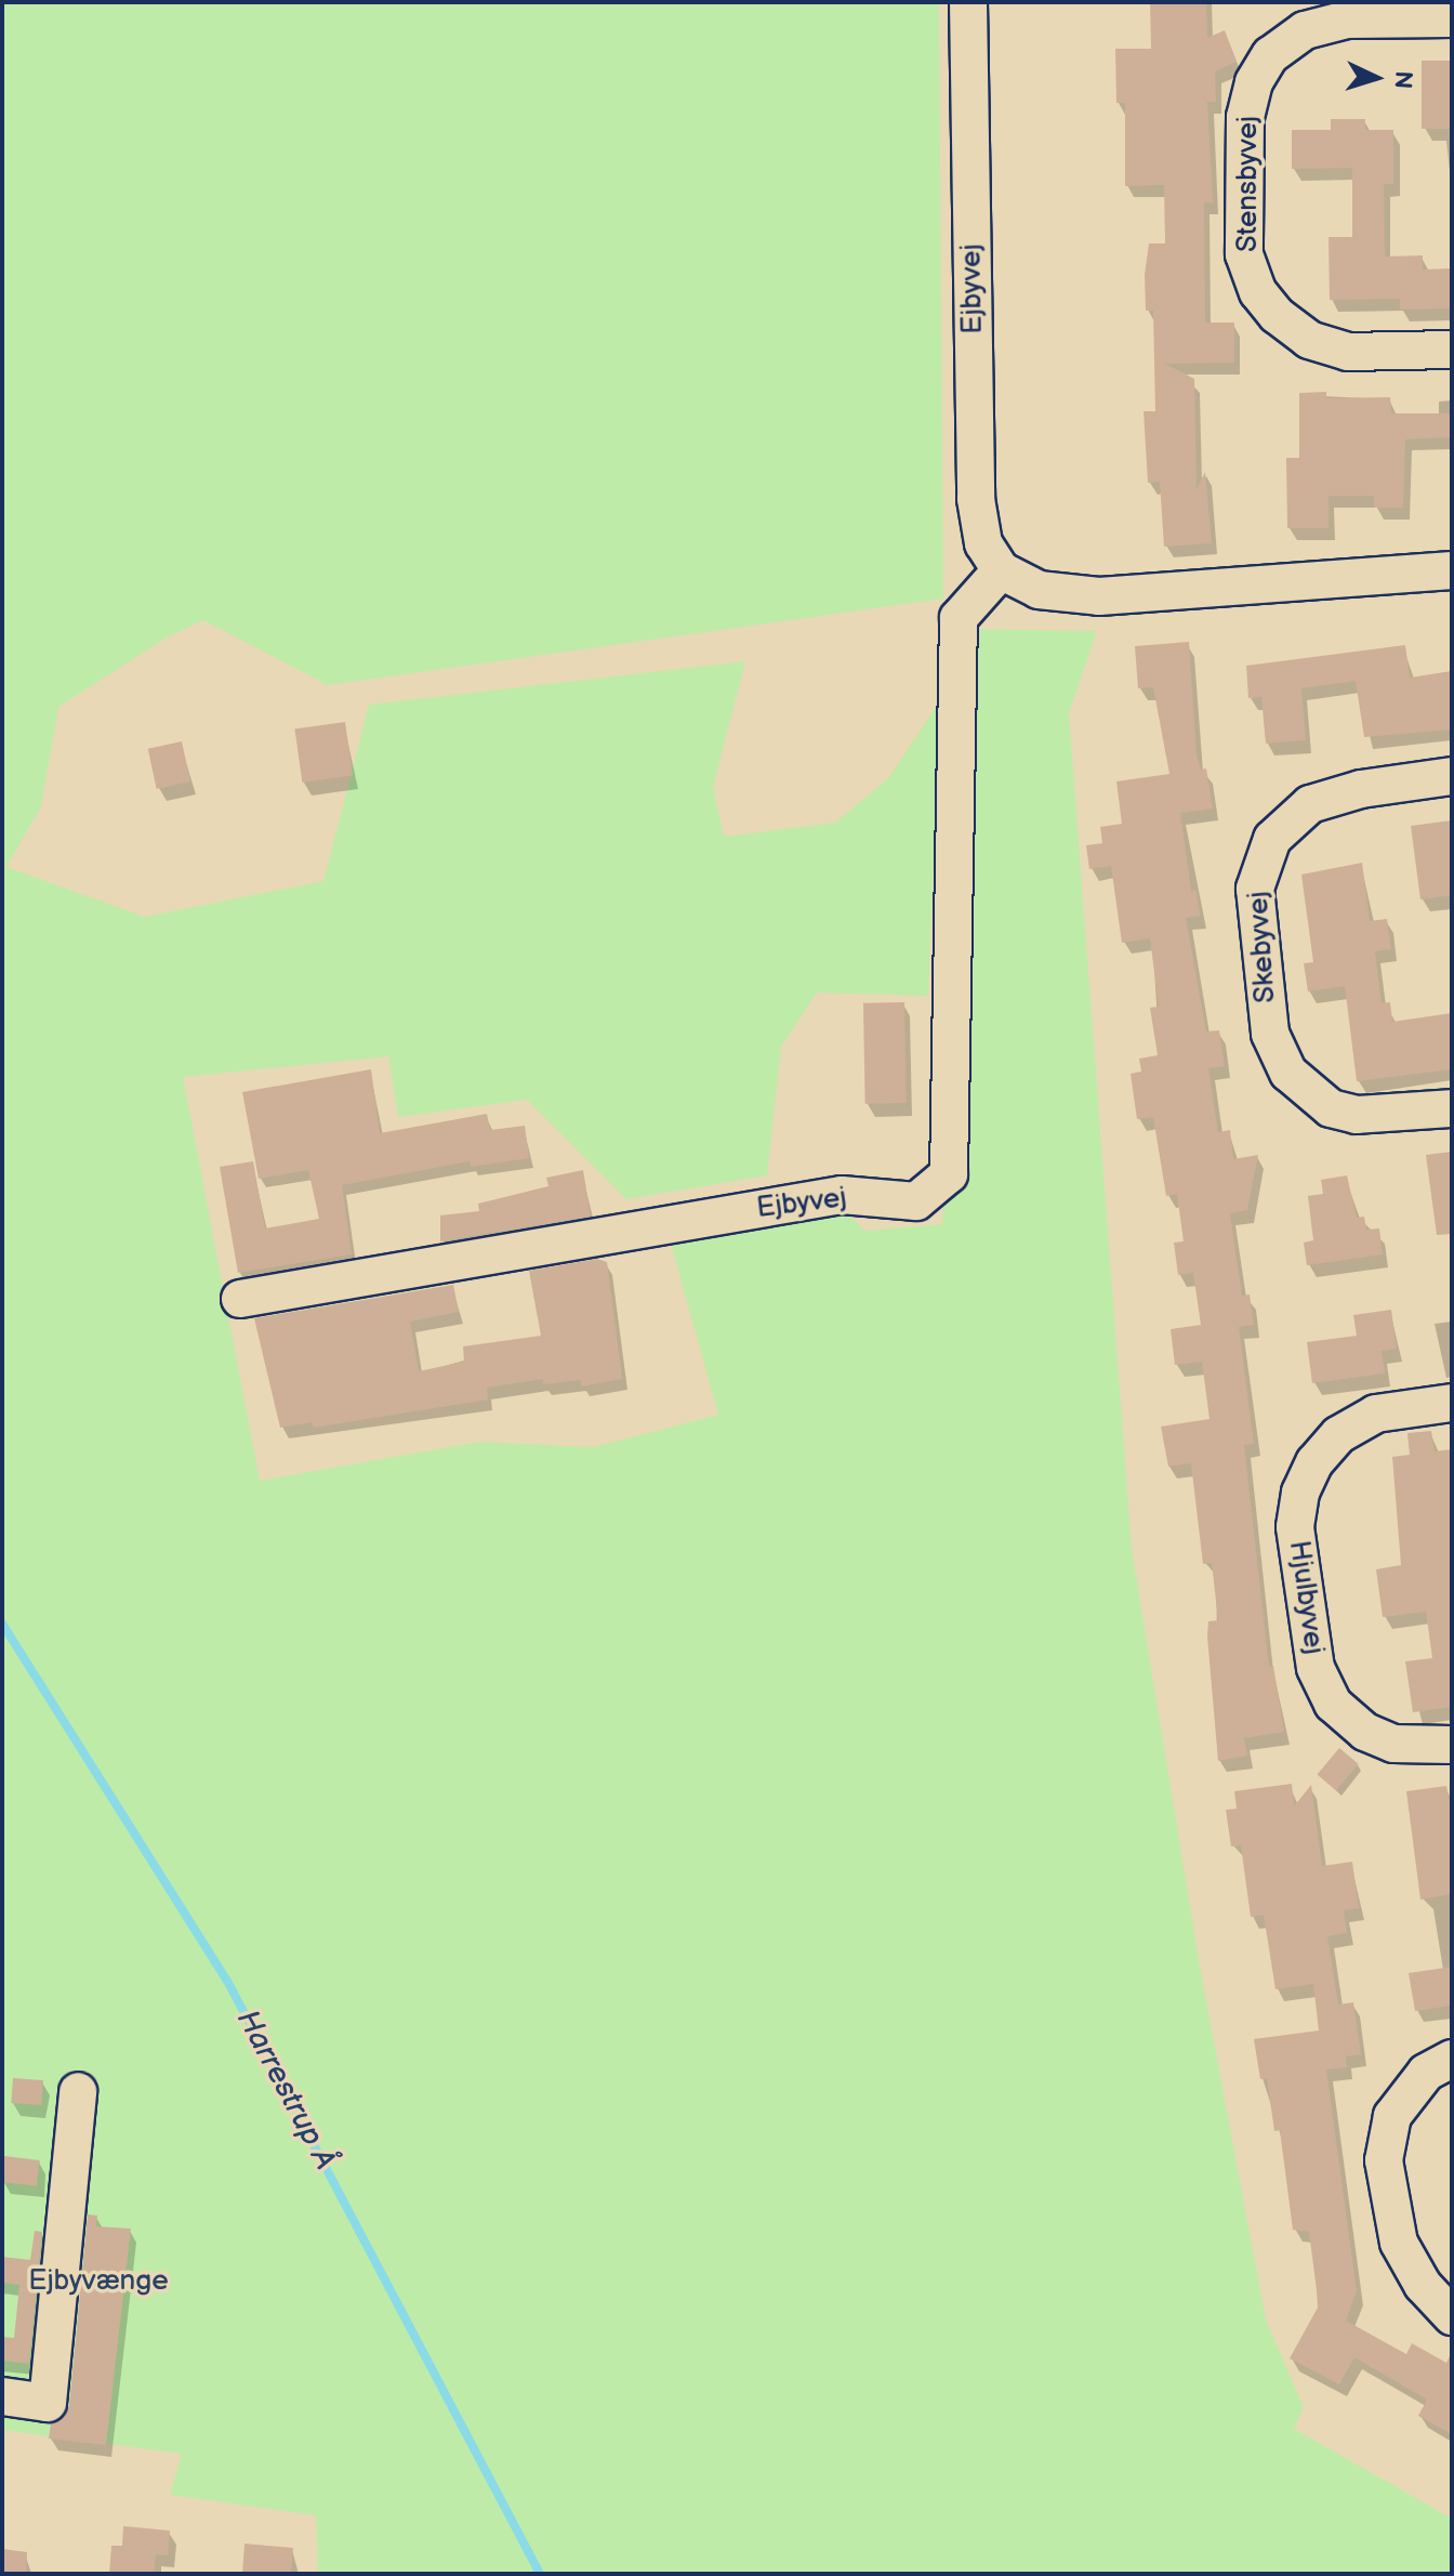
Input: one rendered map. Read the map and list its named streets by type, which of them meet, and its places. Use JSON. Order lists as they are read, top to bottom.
{
  "streets": {
    "street": [
      "Stensbyvej",
      "Ejbyvej",
      "Skebyvej",
      "Hjulbyvej"
    ]
  },
  "water": ["Harrestrup Å"],
  "parks": ["Ejbyvænge"],
  "north": "right"
}
